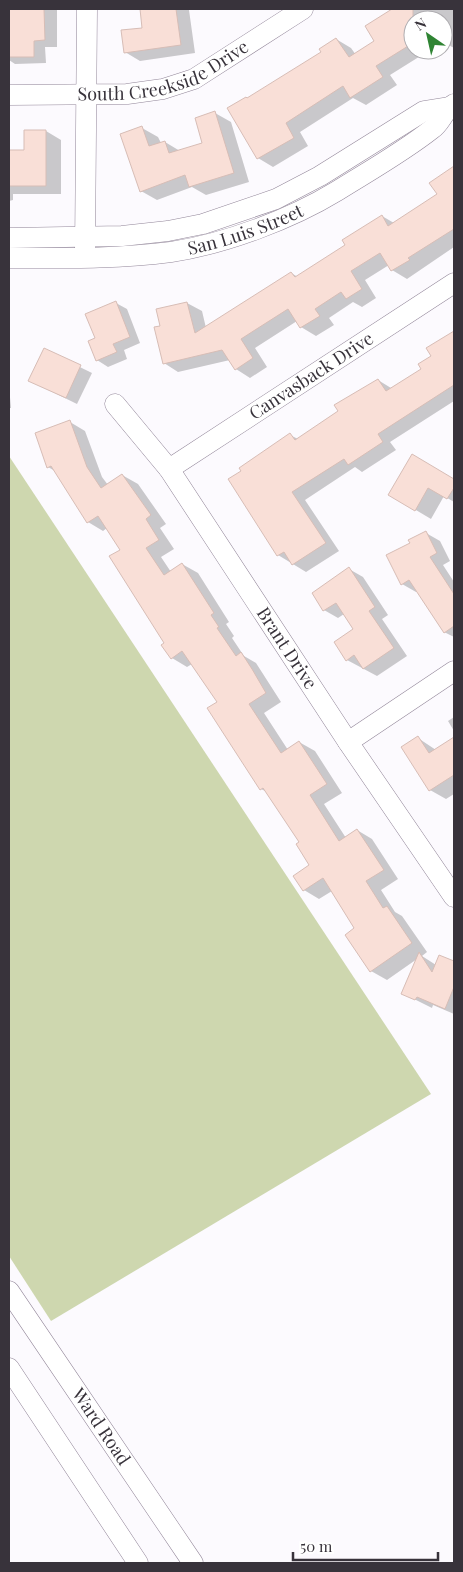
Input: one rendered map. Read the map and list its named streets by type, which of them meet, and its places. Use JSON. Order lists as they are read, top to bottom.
{
  "streets": {
    "street": [
      "South Creekside Drive",
      "San Luis Street",
      "Canvasback Drive",
      "Brant Drive",
      "Ward Road"
    ]
  },
  "crossings": [
    ["Canvasback Drive", "Brant Drive"]
  ],
  "scale_bar": "50 m",
  "north": "top left"
}
